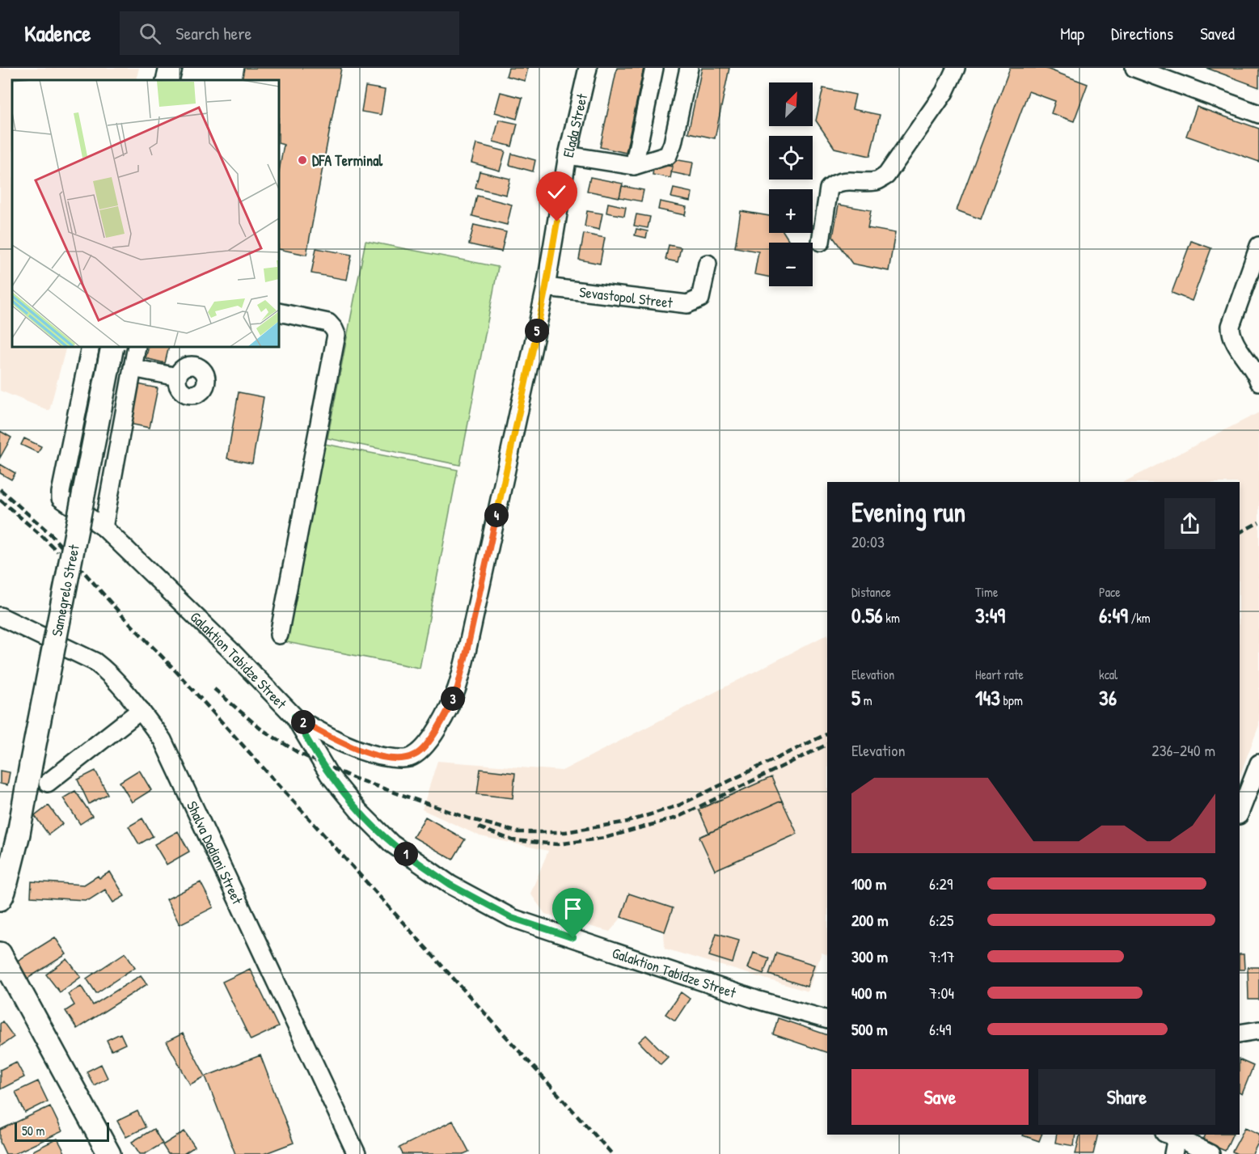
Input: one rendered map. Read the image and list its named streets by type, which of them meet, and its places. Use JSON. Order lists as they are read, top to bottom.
{
  "streets": {
    "main road": ["Samegrelo Street"],
    "street": [
      "Elada Street",
      "Sevastopol Street",
      "Galaktion Tabidze Street",
      "Shalva Dadiani Street"
    ]
  },
  "crossings": [
    ["Elada Street", "Sevastopol Street"],
    ["Elada Street", "Galaktion Tabidze Street"]
  ],
  "places": ["DFA Terminal"],
  "scale_bar": "50 m",
  "north": "top right",
  "page": {
    "header": "Kadence",
    "search": "Search here",
    "nav": ["Map", "Directions", "Saved"],
    "map_buttons": ["+", "−"],
    "pins": [
      "5",
      "4",
      "3",
      "2",
      "1"
    ],
    "heading": ["Evening run", "20:03"],
    "stats": [
      ["Distance", "0.56 km"],
      ["Time", "3:49"],
      ["Pace", "6:49 /km"],
      ["Elevation", "5 m"],
      ["Heart rate", "143 bpm"],
      ["kcal", "36"]
    ],
    "chart": ["Elevation", "236–240 m"],
    "list": [
      {
        "name": "100 m",
        "note": "6:29"
      },
      {
        "name": "200 m",
        "note": "6:25"
      },
      {
        "name": "300 m",
        "note": "7:17"
      },
      {
        "name": "400 m",
        "note": "7:04"
      },
      {
        "name": "500 m",
        "note": "6:49"
      }
    ],
    "buttons": ["Save", "Share"],
    "scale": "50 m"
  }
}
